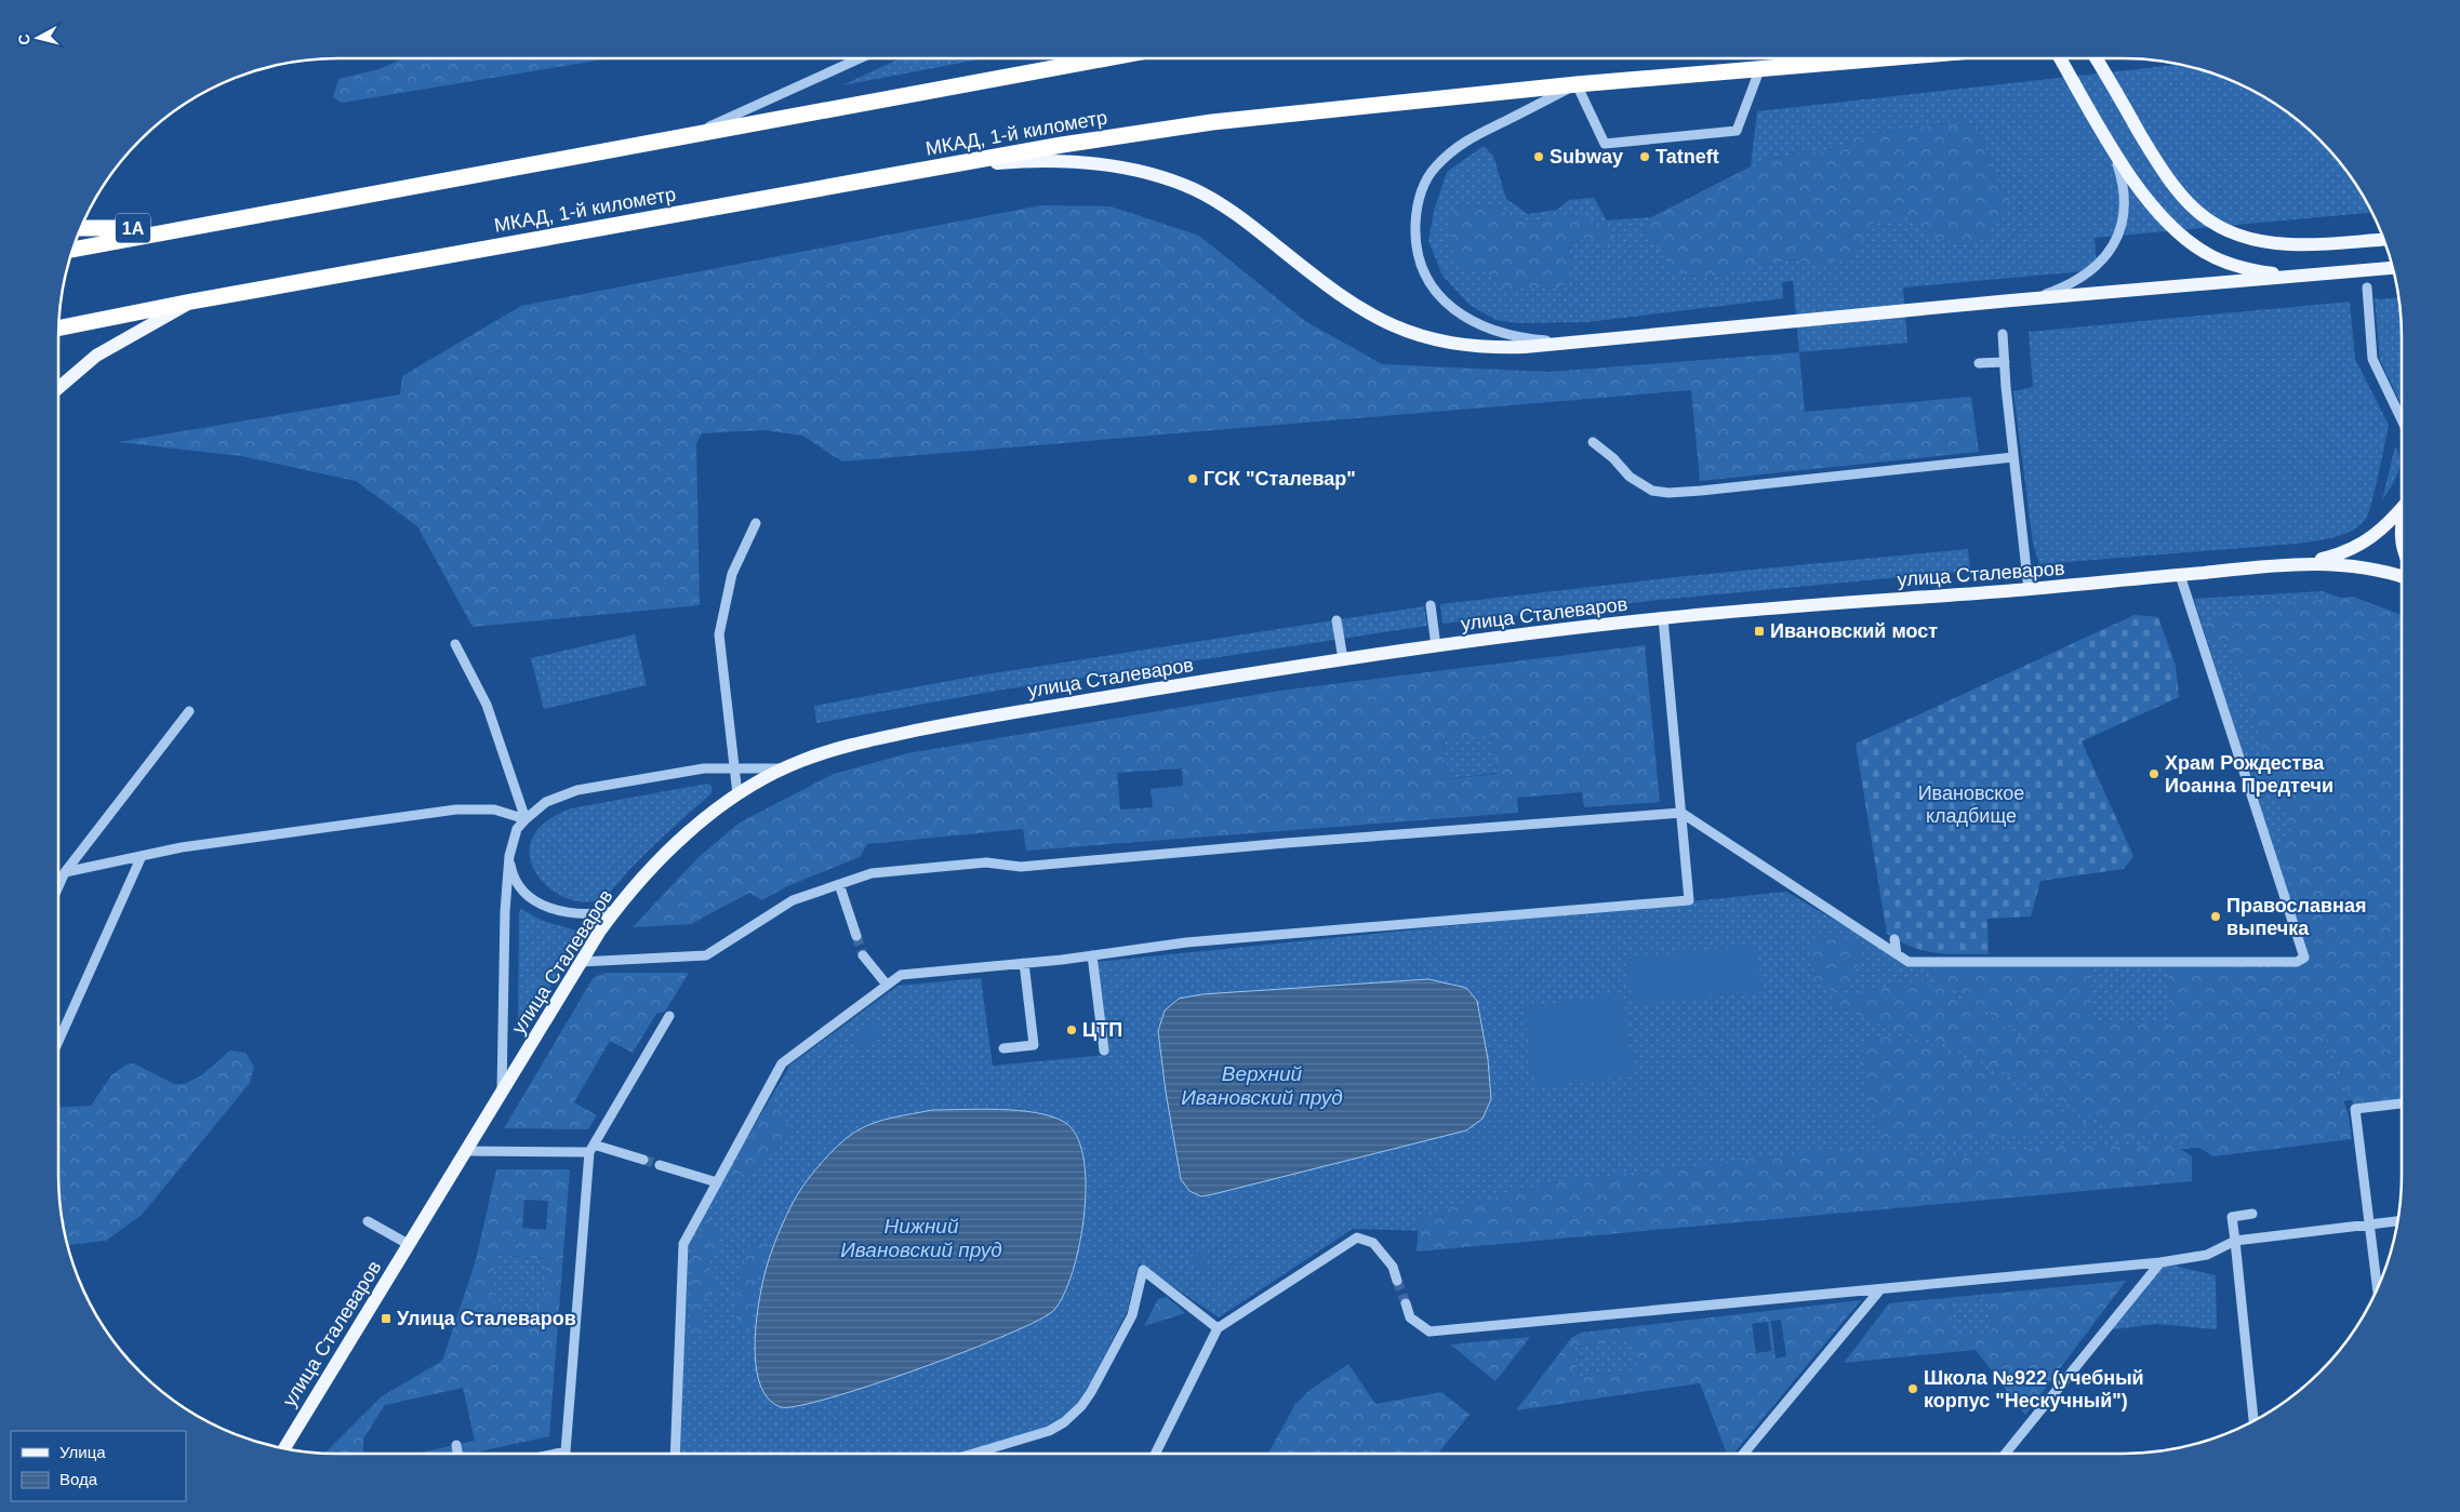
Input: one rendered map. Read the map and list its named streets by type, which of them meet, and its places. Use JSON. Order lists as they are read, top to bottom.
{
  "streets": {
    "highway": ["МКАД, 1-й километр", "1A"],
    "main road": ["улица Сталеваров"]
  },
  "water": ["Верхний Ивановский пруд", "Нижний Ивановский пруд"],
  "parks": ["Ивановское кладбище"],
  "places": {
    "other": [
      "Subway",
      "Tatneft",
      "ГСК \"Сталевар\"",
      "Храм Рождества Иоанна Предтечи",
      "Православная выпечка",
      "ЦТП",
      "Школа №922 (учебный корпус \"Нескучный\")"
    ],
    "transit": ["Ивановский мост", "Улица Сталеваров"]
  },
  "legend": ["Улица", "Вода"],
  "north": "left"
}
